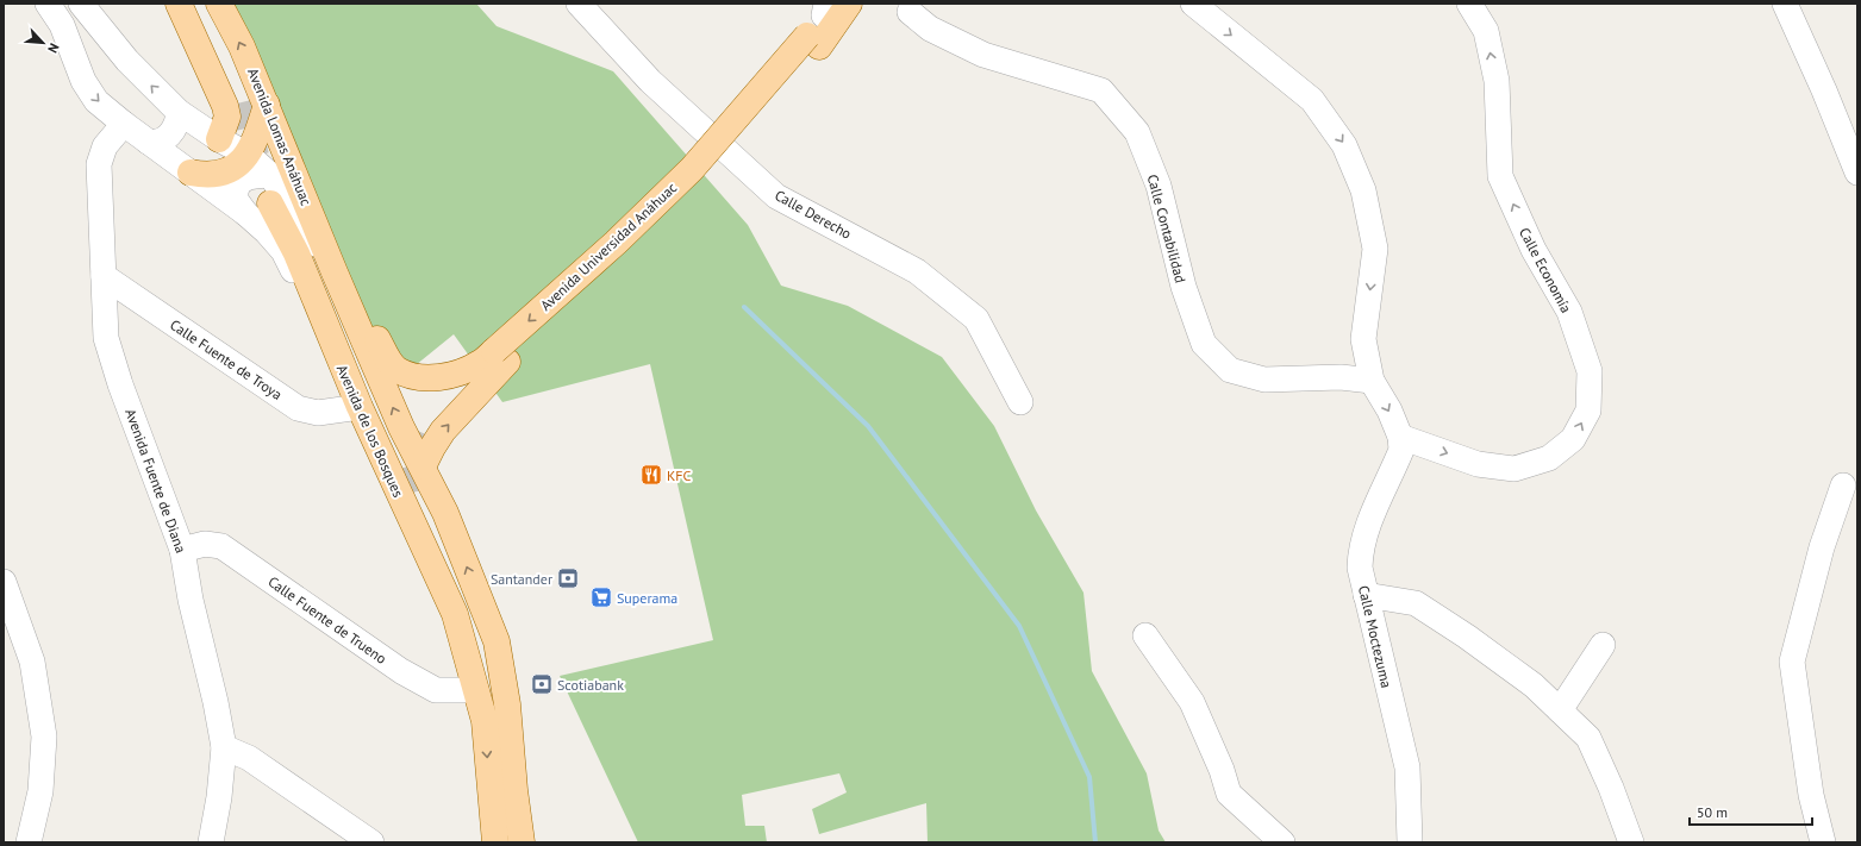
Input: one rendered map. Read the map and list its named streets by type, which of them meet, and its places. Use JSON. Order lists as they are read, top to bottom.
{
  "streets": {
    "main road": ["Avenida Lomas Anáhuac", "Avenida Universidad Anáhuac", "Avenida de los Bosques"],
    "street": [
      "Calle Derecho",
      "Calle Contabilidad",
      "Calle Economía",
      "Calle Fuente de Troya",
      "Avenida Fuente de Diana",
      "Calle Fuente de Trueno",
      "Calle Moctezuma"
    ]
  },
  "crossings": [
    ["Calle Economía", "Calle Moctezuma"],
    ["Calle Fuente de Troya", "Avenida de los Bosques"],
    ["Calle Fuente de Troya", "Avenida Fuente de Diana"],
    ["Avenida de los Bosques", "Avenida Fuente de Diana"],
    ["Avenida de los Bosques", "Calle Fuente de Trueno"],
    ["Avenida Fuente de Diana", "Calle Fuente de Trueno"]
  ],
  "places": {
    "restaurant": ["KFC"],
    "bank": ["Santander", "Scotiabank"],
    "supermarket": ["Superama"]
  },
  "scale_bar": "50 m",
  "north": "bottom right"
}
